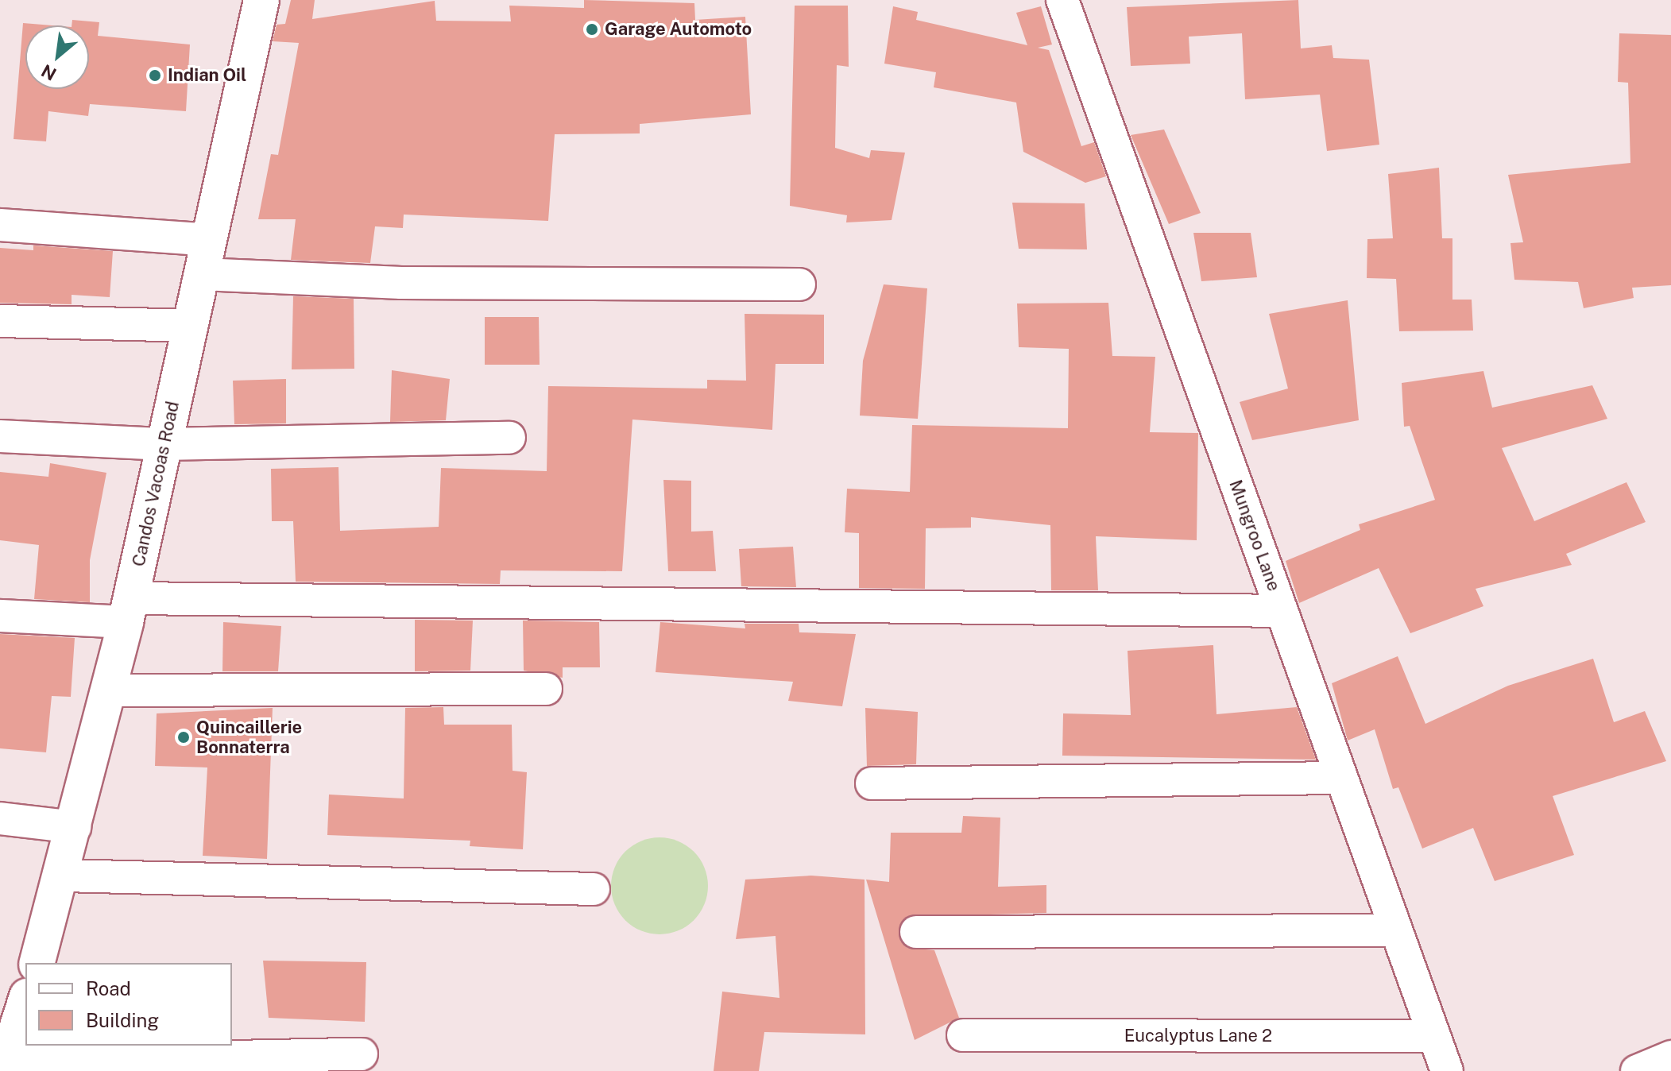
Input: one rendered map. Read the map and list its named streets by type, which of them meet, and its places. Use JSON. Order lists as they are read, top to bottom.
{
  "streets": {
    "main road": ["Candos Vacoas Road"],
    "street": ["Mungroo Lane", "Eucalyptus Lane 2"]
  },
  "crossings": [
    ["Mungroo Lane", "Eucalyptus Lane 2"]
  ],
  "places": ["Garage Automoto", "Indian Oil", "Quincaillerie Bonnaterra"],
  "legend": ["Road", "Building"],
  "north": "bottom left"
}
